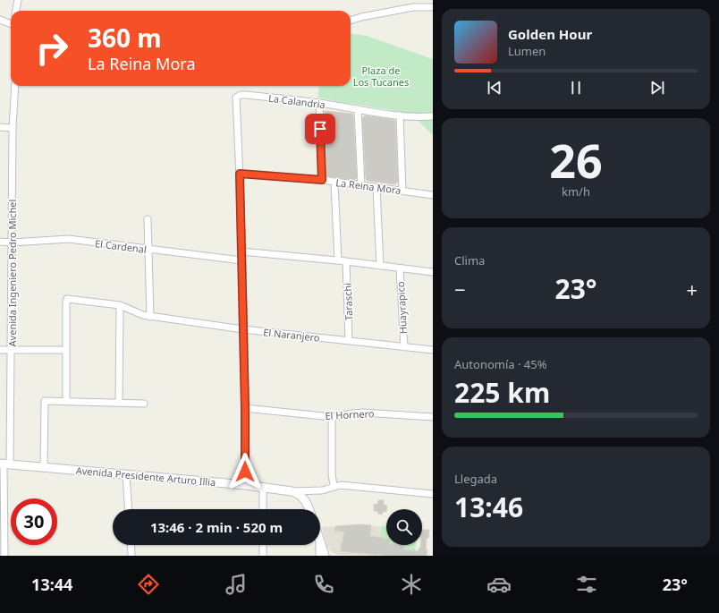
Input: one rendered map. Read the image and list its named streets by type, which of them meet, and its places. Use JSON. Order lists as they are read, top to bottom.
{
  "streets": {
    "street": [
      "La Calandria",
      "La Reina Mora",
      "El Cardenal",
      "Avenida Ingeniero Pedro Michel",
      "Taraschi",
      "Huayrapico",
      "El Naranjero",
      "El Hornero",
      "Avenida Presidente Arturo Illia"
    ]
  },
  "crossings": [
    ["La Calandria", "La Reina Mora"],
    ["El Cardenal", "Avenida Ingeniero Pedro Michel"],
    ["Avenida Ingeniero Pedro Michel", "Avenida Presidente Arturo Illia"],
    ["Taraschi", "El Naranjero"],
    ["Huayrapico", "El Naranjero"]
  ],
  "parks": ["Plaza de Los Tucanes"],
  "page": {
    "turn": ["360 m", "La Reina Mora"],
    "song": ["Golden Hour", "Lumen"],
    "tile": [
      ["26", "km/h"],
      "Clima",
      ["Autonomía · 45%", "225 km"],
      ["Llegada", "13:46"]
    ],
    "heat": ["−", "23°", "+"],
    "limit": "30",
    "trip": "13:46 · 2 min · 520 m",
    "tabs": ["13:44", "23°"]
  }
}
